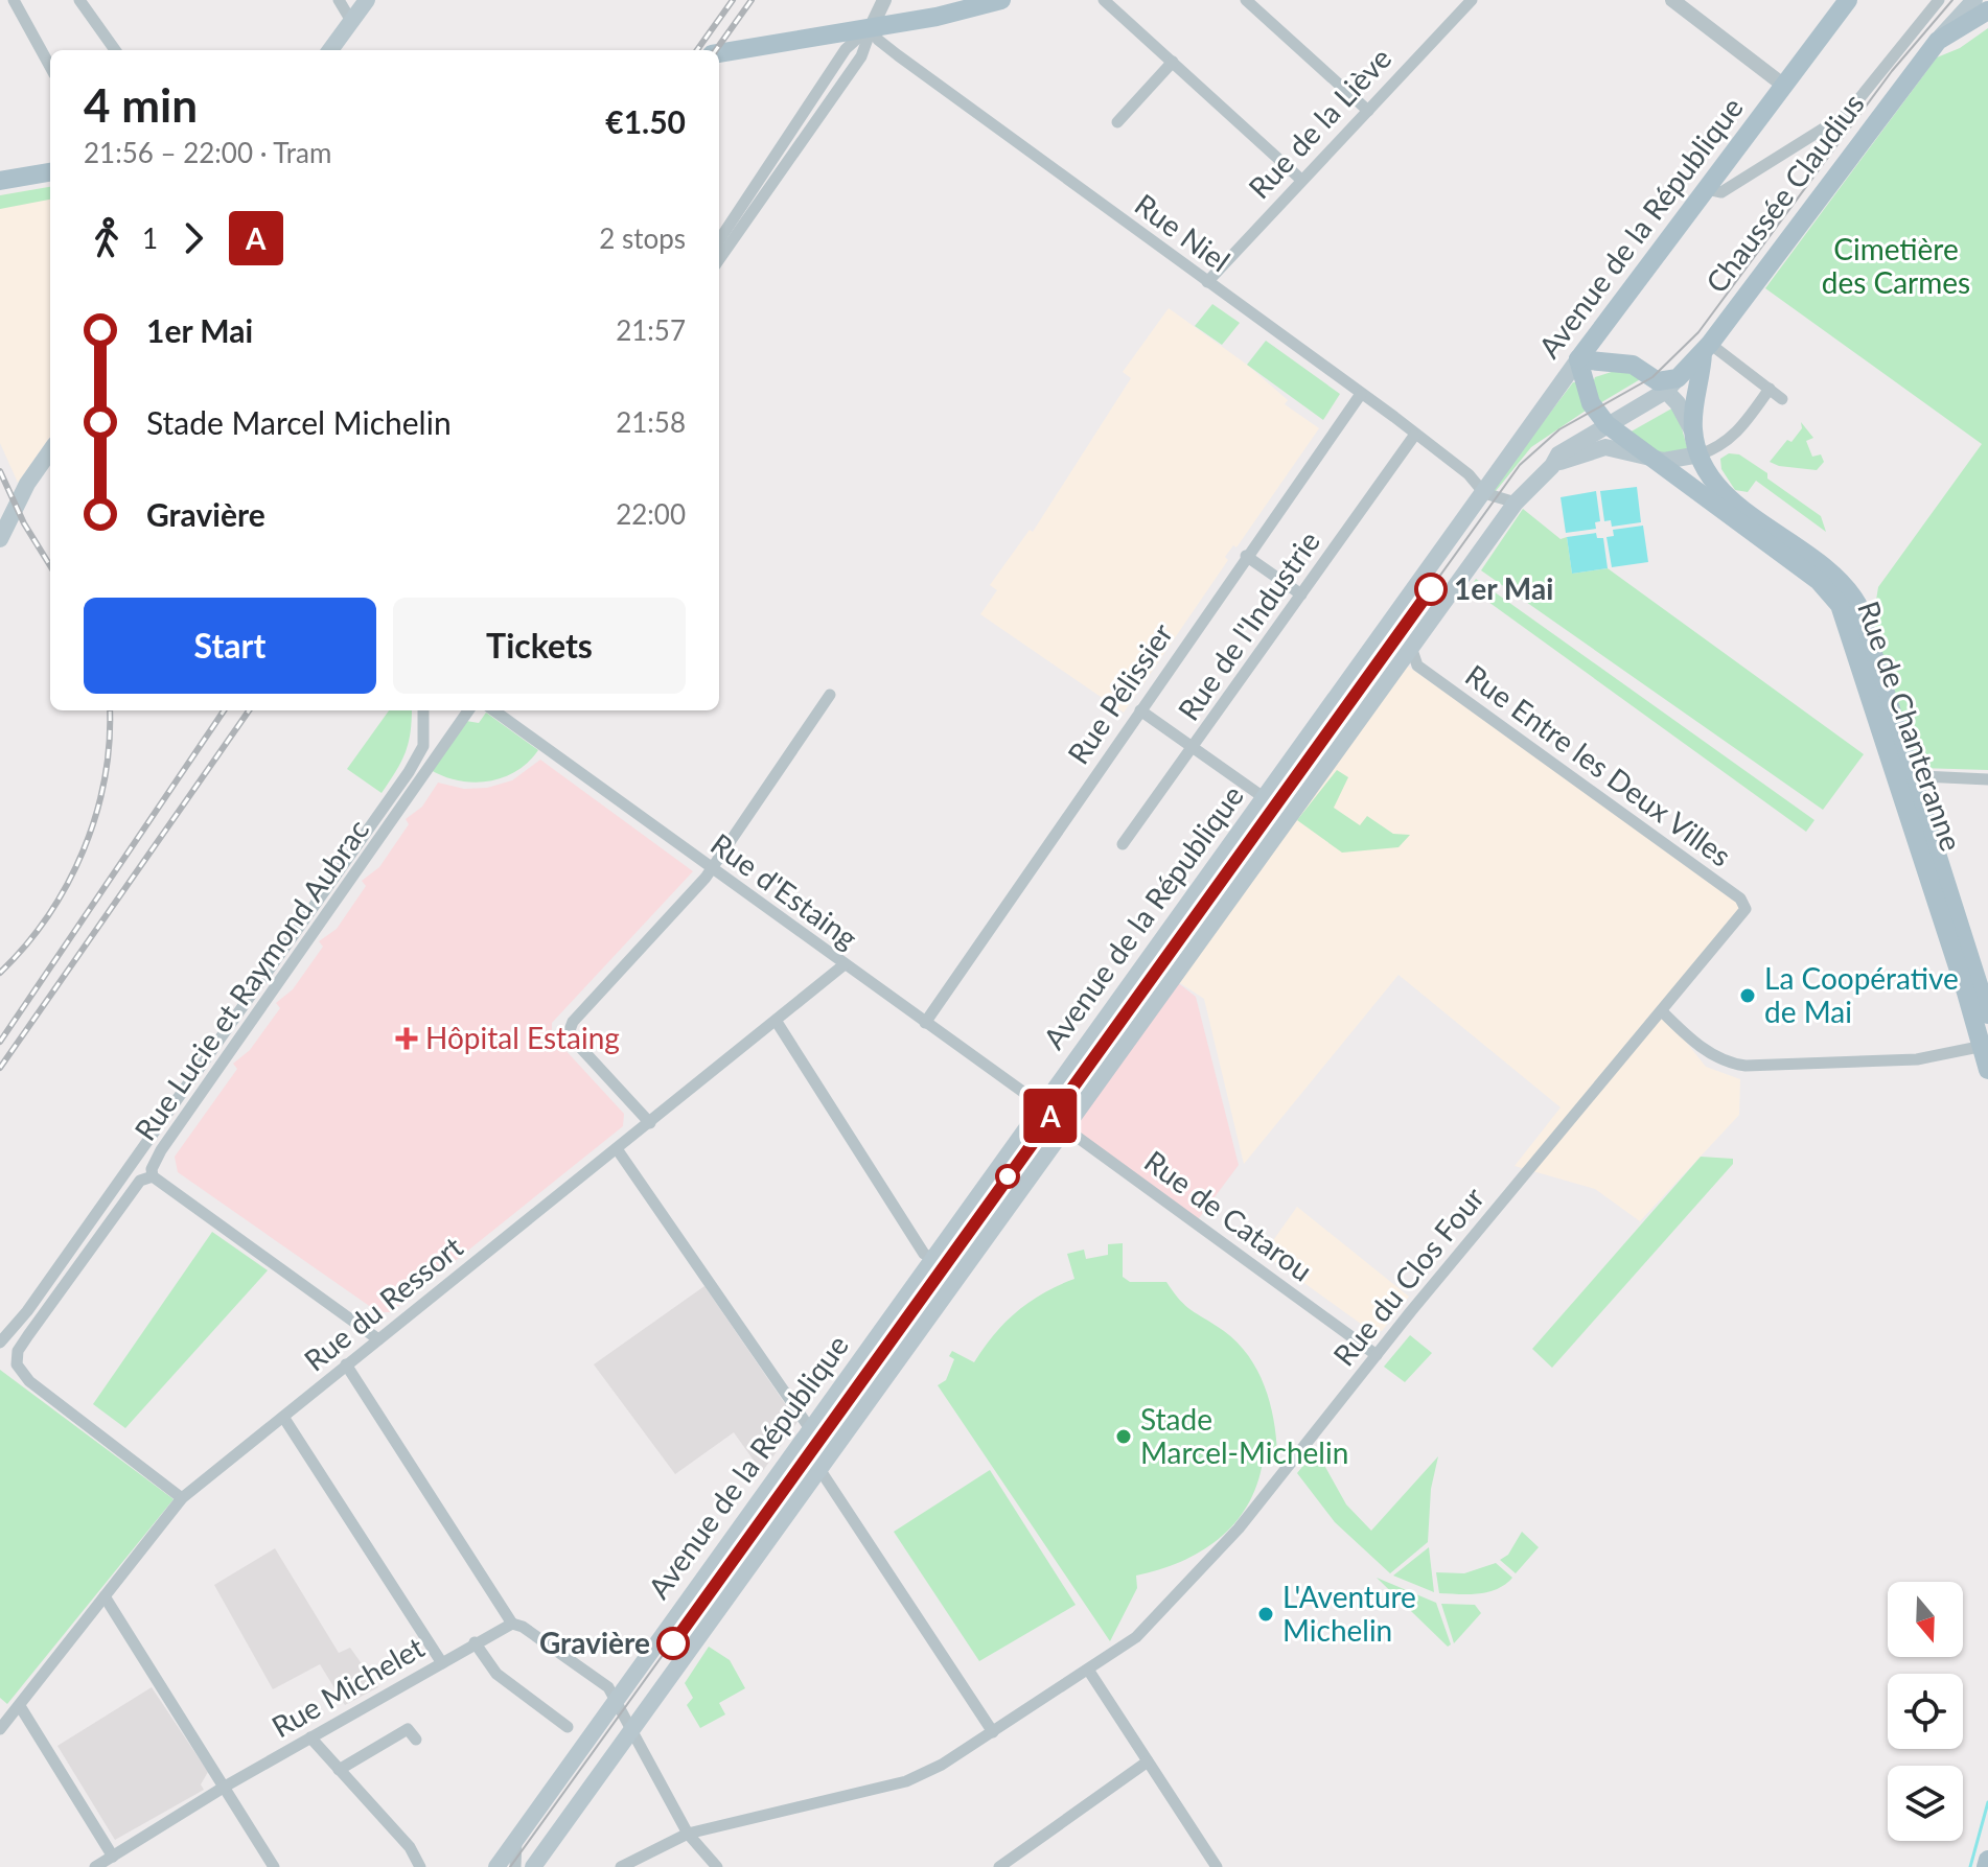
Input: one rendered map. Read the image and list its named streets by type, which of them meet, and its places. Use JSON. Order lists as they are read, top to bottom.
{
  "streets": {
    "main road": ["Chaussée Claudius", "Avenue de la République", "Rue de Chanteranne"],
    "street": [
      "Rue de la Liève",
      "Rue Niel",
      "Rue de l'Industrie",
      "Rue Pélissier",
      "Rue Entre les Deux Villes",
      "Rue d'Estaing",
      "Rue Lucie et Raymond Aubrac",
      "Rue de Catarou",
      "Rue du Clos Four",
      "Rue du Ressort",
      "Rue Michelet"
    ]
  },
  "crossings": [
    ["Rue de la Liève", "Rue Niel"],
    ["Chaussée Claudius", "Avenue de la République"],
    ["Chaussée Claudius", "Rue de Chanteranne"],
    ["Avenue de la République", "Rue Niel"],
    ["Avenue de la République", "Rue de Chanteranne"],
    ["Avenue de la République", "Rue d'Estaing"],
    ["Avenue de la République", "Rue de Catarou"],
    ["Rue Niel", "Rue de l'Industrie"],
    ["Rue Niel", "Rue Pélissier"],
    ["Rue Pélissier", "Rue d'Estaing"],
    ["Rue Entre les Deux Villes", "Rue du Clos Four"],
    ["Rue d'Estaing", "Rue de Catarou"],
    ["Rue d'Estaing", "Rue du Ressort"],
    ["Rue Lucie et Raymond Aubrac", "Rue du Ressort"],
    ["Rue de Catarou", "Rue du Clos Four"]
  ],
  "parks": ["Cimetière des Carmes"],
  "places": {
    "other": [
      "1er Mai",
      "La Coopérative de Mai",
      "Stade Marcel-Michelin",
      "L'Aventure Michelin",
      "Gravière"
    ],
    "health": ["Hôpital Estaing"]
  },
  "lines": ["tram line A"],
  "north": "bottom",
  "page": {
    "on_map": "A",
    "heading": ["4 min", "21:56 – 22:00 · Tram", "€1.50"],
    "legs": ["1", "A", "2 stops"],
    "list": [
      {
        "name": "1er Mai",
        "value": "21:57"
      },
      {
        "name": "Stade Marcel Michelin",
        "value": "21:58"
      },
      {
        "name": "Gravière",
        "value": "22:00"
      }
    ],
    "buttons": ["Start", "Tickets"]
  }
}
